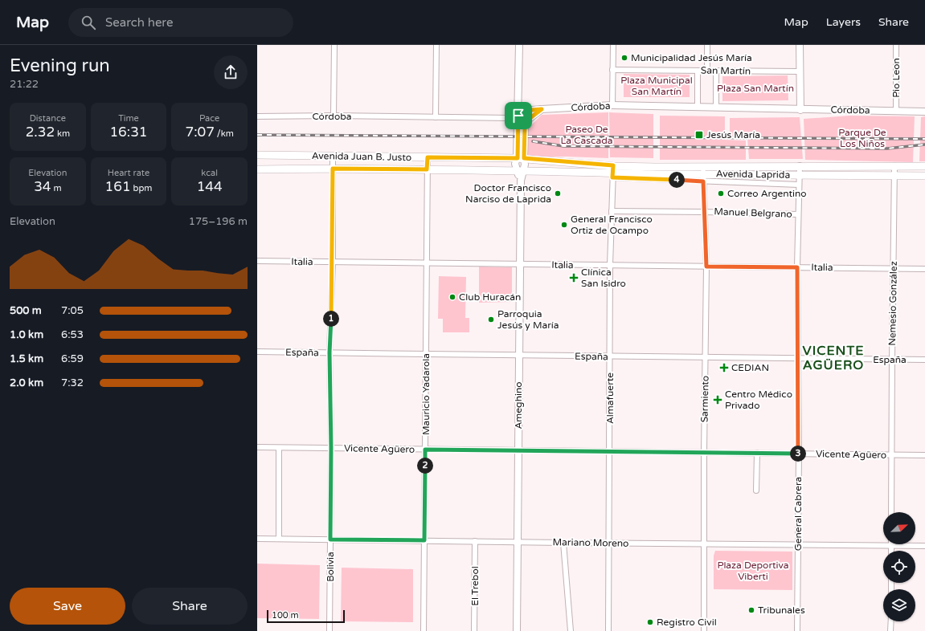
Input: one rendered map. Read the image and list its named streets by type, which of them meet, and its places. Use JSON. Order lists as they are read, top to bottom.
{
  "streets": {
    "main road": ["Avenida Juan B. Justo", "Avenida Laprida"],
    "street": [
      "San Martín",
      "Pio Leon",
      "Córdoba",
      "Manuel Belgrano",
      "Italia",
      "Nemesio González",
      "España",
      "Mauricio Yadarola",
      "Almafuerte",
      "Sarmiento",
      "Ameghino",
      "Vicente Agüero",
      "General Cabrera",
      "Mariano Moreno",
      "Bolivia",
      "El Trebol"
    ]
  },
  "crossings": [
    ["Pio Leon", "Córdoba"],
    ["Avenida Juan B. Justo", "Avenida Laprida"],
    ["Avenida Juan B. Justo", "Mauricio Yadarola"],
    ["Avenida Juan B. Justo", "Ameghino"],
    ["Avenida Juan B. Justo", "Bolivia"],
    ["Avenida Laprida", "Nemesio González"],
    ["Avenida Laprida", "Almafuerte"],
    ["Avenida Laprida", "Sarmiento"],
    ["Avenida Laprida", "Ameghino"],
    ["Avenida Laprida", "General Cabrera"],
    ["Manuel Belgrano", "Almafuerte"],
    ["Manuel Belgrano", "Sarmiento"],
    ["Manuel Belgrano", "General Cabrera"],
    ["Italia", "Nemesio González"],
    ["Italia", "Mauricio Yadarola"],
    ["Italia", "Almafuerte"],
    ["Italia", "Sarmiento"],
    ["Italia", "Ameghino"],
    ["Italia", "General Cabrera"],
    ["Italia", "Bolivia"],
    ["Nemesio González", "España"],
    ["Nemesio González", "Vicente Agüero"],
    ["España", "Mauricio Yadarola"],
    ["España", "Almafuerte"],
    ["España", "Sarmiento"],
    ["España", "Ameghino"],
    ["España", "General Cabrera"],
    ["España", "Bolivia"],
    ["Mauricio Yadarola", "Vicente Agüero"],
    ["Mauricio Yadarola", "Mariano Moreno"],
    ["Almafuerte", "Vicente Agüero"],
    ["Almafuerte", "Mariano Moreno"],
    ["Sarmiento", "Vicente Agüero"],
    ["Sarmiento", "Mariano Moreno"],
    ["Ameghino", "Vicente Agüero"],
    ["Ameghino", "Mariano Moreno"],
    ["Vicente Agüero", "General Cabrera"],
    ["Vicente Agüero", "Bolivia"],
    ["General Cabrera", "Mariano Moreno"],
    ["Mariano Moreno", "Bolivia"],
    ["Mariano Moreno", "El Trebol"]
  ],
  "districts": ["VICENTE AGÜERO"],
  "parks": [
    "Plaza Municipal San Martín",
    "Plaza San Martín",
    "Paseo De La Cascada",
    "Parque De Los Niños",
    "Plaza Deportiva Viberti"
  ],
  "places": {
    "other": [
      "Municipalidad Jesús María",
      "Doctor Francisco Narciso de Laprida",
      "Correo Argentino",
      "General Francisco Ortiz de Ocampo",
      "Club Huracán",
      "Parroquia Jesús y María",
      "Tribunales",
      "Registro Civil"
    ],
    "transit": ["Jesús María"],
    "health": ["Clínica San Isidro", "CEDIAN", "Centro Médico Privado"]
  },
  "scale_bar": "100 m",
  "north": "top right",
  "page": {
    "header": "Map",
    "search": "Search here",
    "nav": ["Map", "Layers", "Share"],
    "heading": ["Evening run", "21:22"],
    "stats": [
      ["Distance", "2.32 km"],
      ["Time", "16:31"],
      ["Pace", "7:07 /km"],
      ["Elevation", "34 m"],
      ["Heart rate", "161 bpm"],
      ["kcal", "144"]
    ],
    "pins": [
      "4",
      "1",
      "3",
      "2"
    ],
    "chart": ["Elevation", "175–196 m"],
    "list": [
      {
        "name": "500 m",
        "note": "7:05"
      },
      {
        "name": "1.0 km",
        "note": "6:53"
      },
      {
        "name": "1.5 km",
        "note": "6:59"
      },
      {
        "name": "2.0 km",
        "note": "7:32"
      }
    ],
    "buttons": ["Save", "Share"],
    "scale": "100 m"
  }
}
